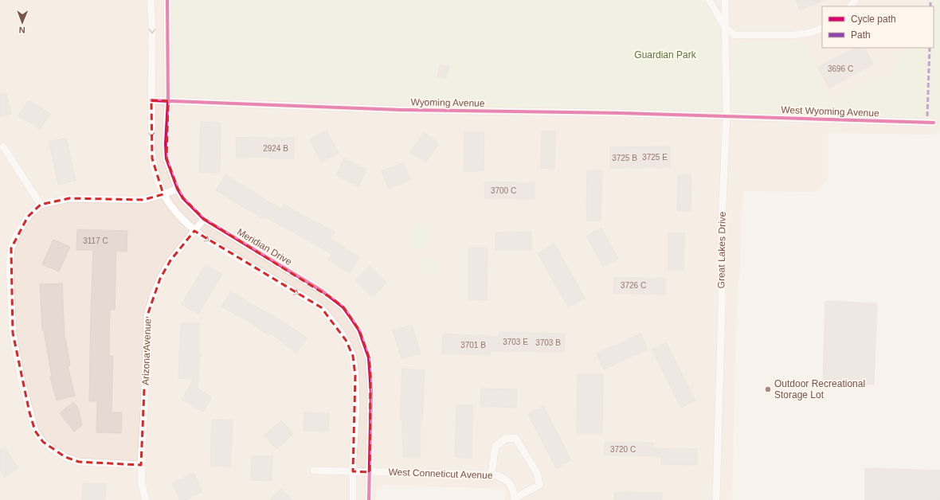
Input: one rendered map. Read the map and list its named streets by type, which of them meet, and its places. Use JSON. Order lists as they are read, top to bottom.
{
  "streets": {
    "street": [
      "Wyoming Avenue",
      "West Wyoming Avenue",
      "Meridian Drive",
      "Great Lakes Drive",
      "Arizona Avenue",
      "West Conneticut Avenue"
    ]
  },
  "crossings": [
    ["Wyoming Avenue", "West Wyoming Avenue"],
    ["Wyoming Avenue", "Meridian Drive"],
    ["Wyoming Avenue", "Great Lakes Drive"],
    ["West Wyoming Avenue", "Great Lakes Drive"],
    ["Meridian Drive", "Arizona Avenue"],
    ["Meridian Drive", "West Conneticut Avenue"]
  ],
  "parks": ["Guardian Park"],
  "places": ["Outdoor Recreational Storage Lot"],
  "house_numbers": [
    "3696 C",
    "2924 B",
    "3725 E",
    "3725 B",
    "3700 C",
    "3117 C",
    "3726 C",
    "3703 E",
    "3703 B",
    "3701 B",
    "3720 C"
  ],
  "legend": ["Cycle path", "Path"],
  "north": "bottom"
}
